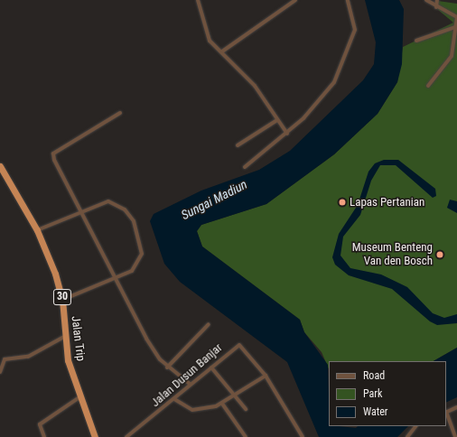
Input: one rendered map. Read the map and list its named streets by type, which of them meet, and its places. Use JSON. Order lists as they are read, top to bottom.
{
  "streets": {
    "highway": ["30", "Jalan Trip"],
    "street": ["Jalan Dusun Banjar"]
  },
  "water": ["Sungai Madiun"],
  "places": ["Lapas Pertanian", "Museum Benteng Van den Bosch"],
  "legend": ["Road", "Park", "Water"]
}
